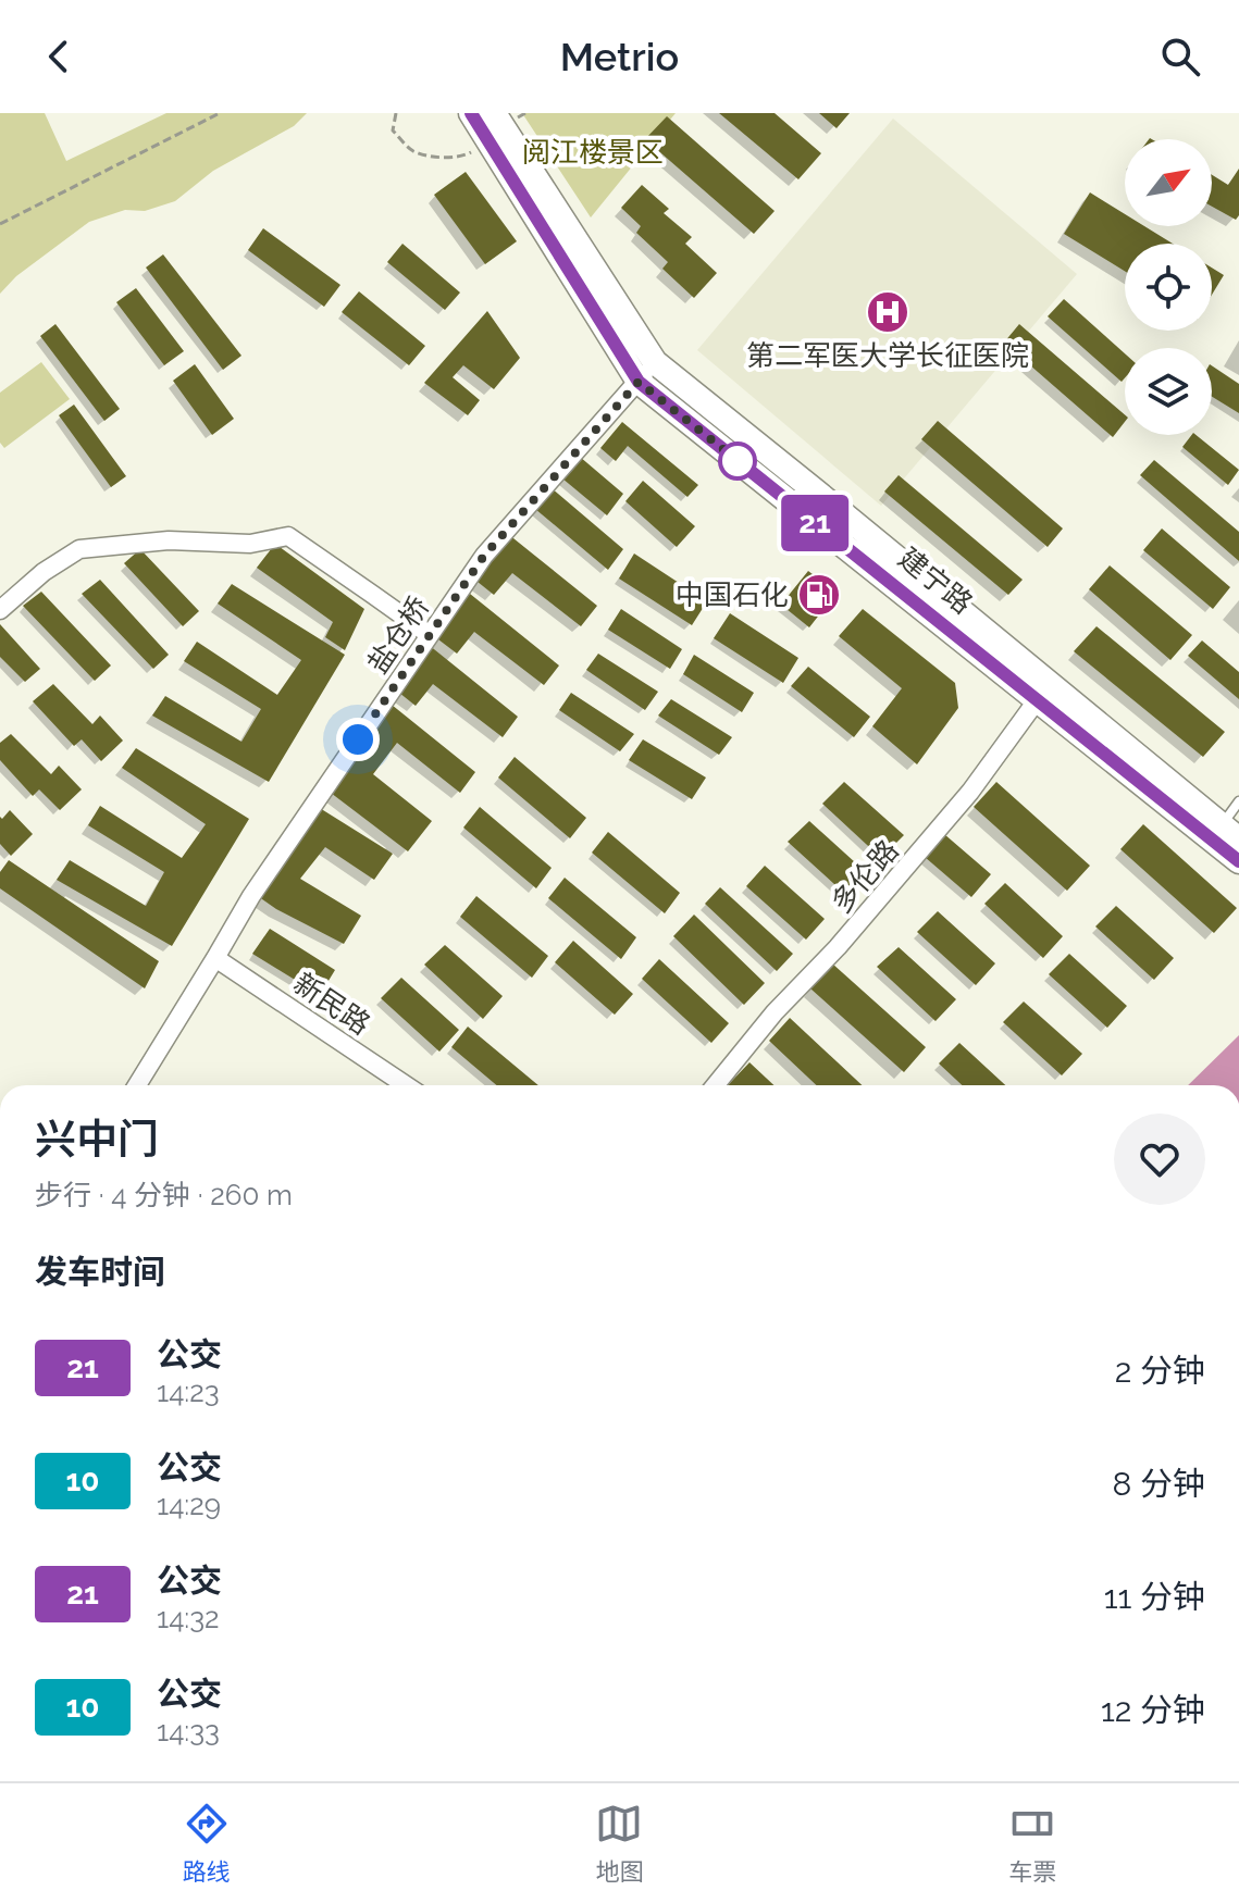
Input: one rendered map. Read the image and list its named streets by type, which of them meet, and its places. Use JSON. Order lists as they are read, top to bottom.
{
  "streets": {
    "main road": ["建宁路"],
    "street": ["盐仓桥", "多伦路", "新民路"]
  },
  "crossings": [
    ["建宁路", "盐仓桥"],
    ["建宁路", "多伦路"],
    ["盐仓桥", "新民路"]
  ],
  "parks": ["阅江楼景区"],
  "places": {
    "hospital": ["第二军医大学长征医院"],
    "fuel station": ["中国石化"]
  },
  "lines": ["bus line 21"],
  "north": "top right",
  "page": {
    "header": "Metrio",
    "on_map": "21",
    "heading": [
      ["兴中门", "步行 · 4 分钟 · 260 m"],
      "发车时间"
    ],
    "list": [
      {
        "mark": "21",
        "name": "公交",
        "note": "14:23",
        "value": "2 分钟"
      },
      {
        "mark": "10",
        "name": "公交",
        "note": "14:29",
        "value": "8 分钟"
      },
      {
        "mark": "21",
        "name": "公交",
        "note": "14:32",
        "value": "11 分钟"
      },
      {
        "mark": "10",
        "name": "公交",
        "note": "14:33",
        "value": "12 分钟"
      }
    ],
    "tabs": ["路线", "地图", "车票"]
  }
}
